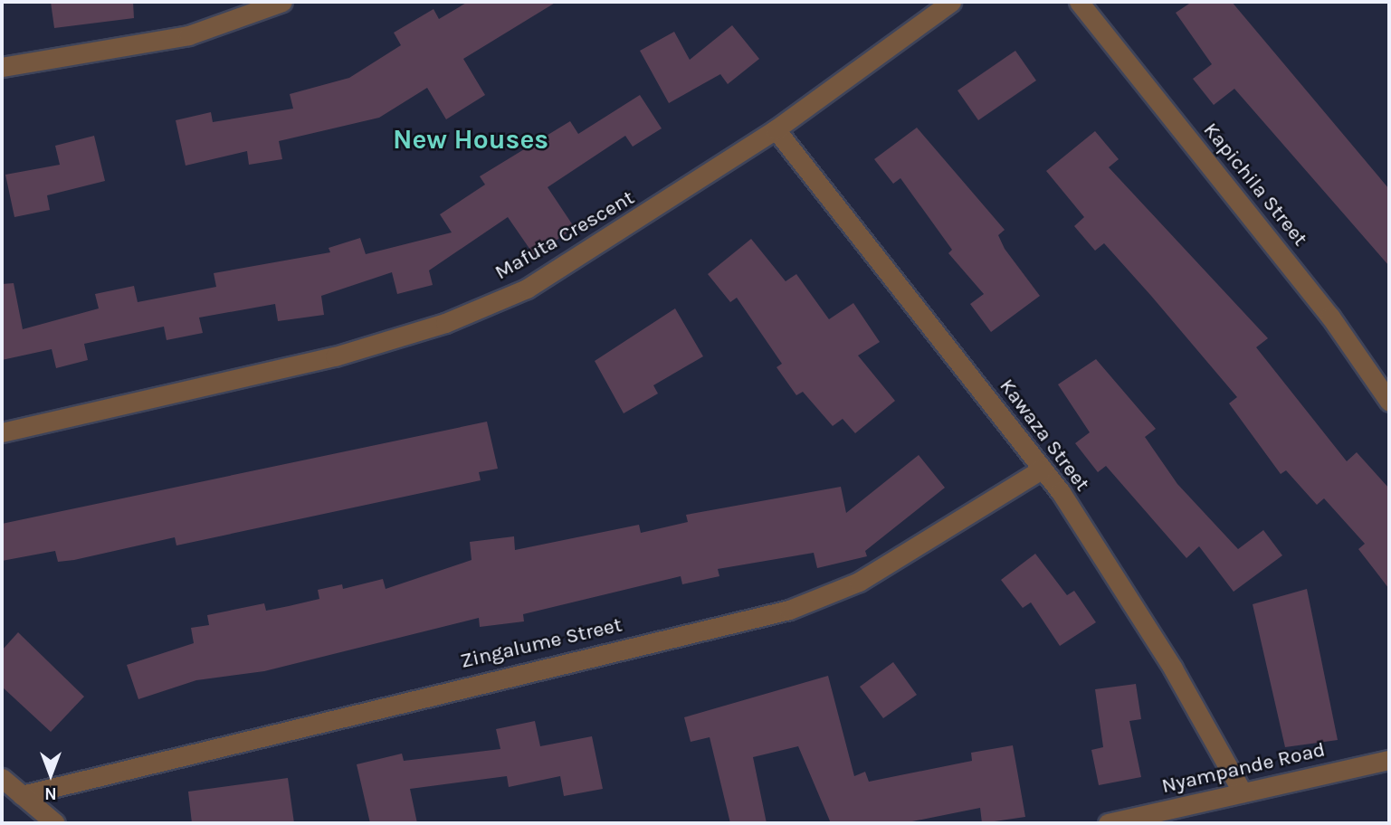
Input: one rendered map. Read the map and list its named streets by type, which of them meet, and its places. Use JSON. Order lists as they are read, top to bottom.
{
  "streets": {
    "street": [
      "Kapichila Street",
      "Mafuta Crescent",
      "Kawaza Street",
      "Zingalume Street",
      "Nyampande Road"
    ]
  },
  "crossings": [
    ["Mafuta Crescent", "Kawaza Street"],
    ["Kawaza Street", "Zingalume Street"],
    ["Kawaza Street", "Nyampande Road"]
  ],
  "districts": ["New Houses"],
  "north": "bottom"
}
